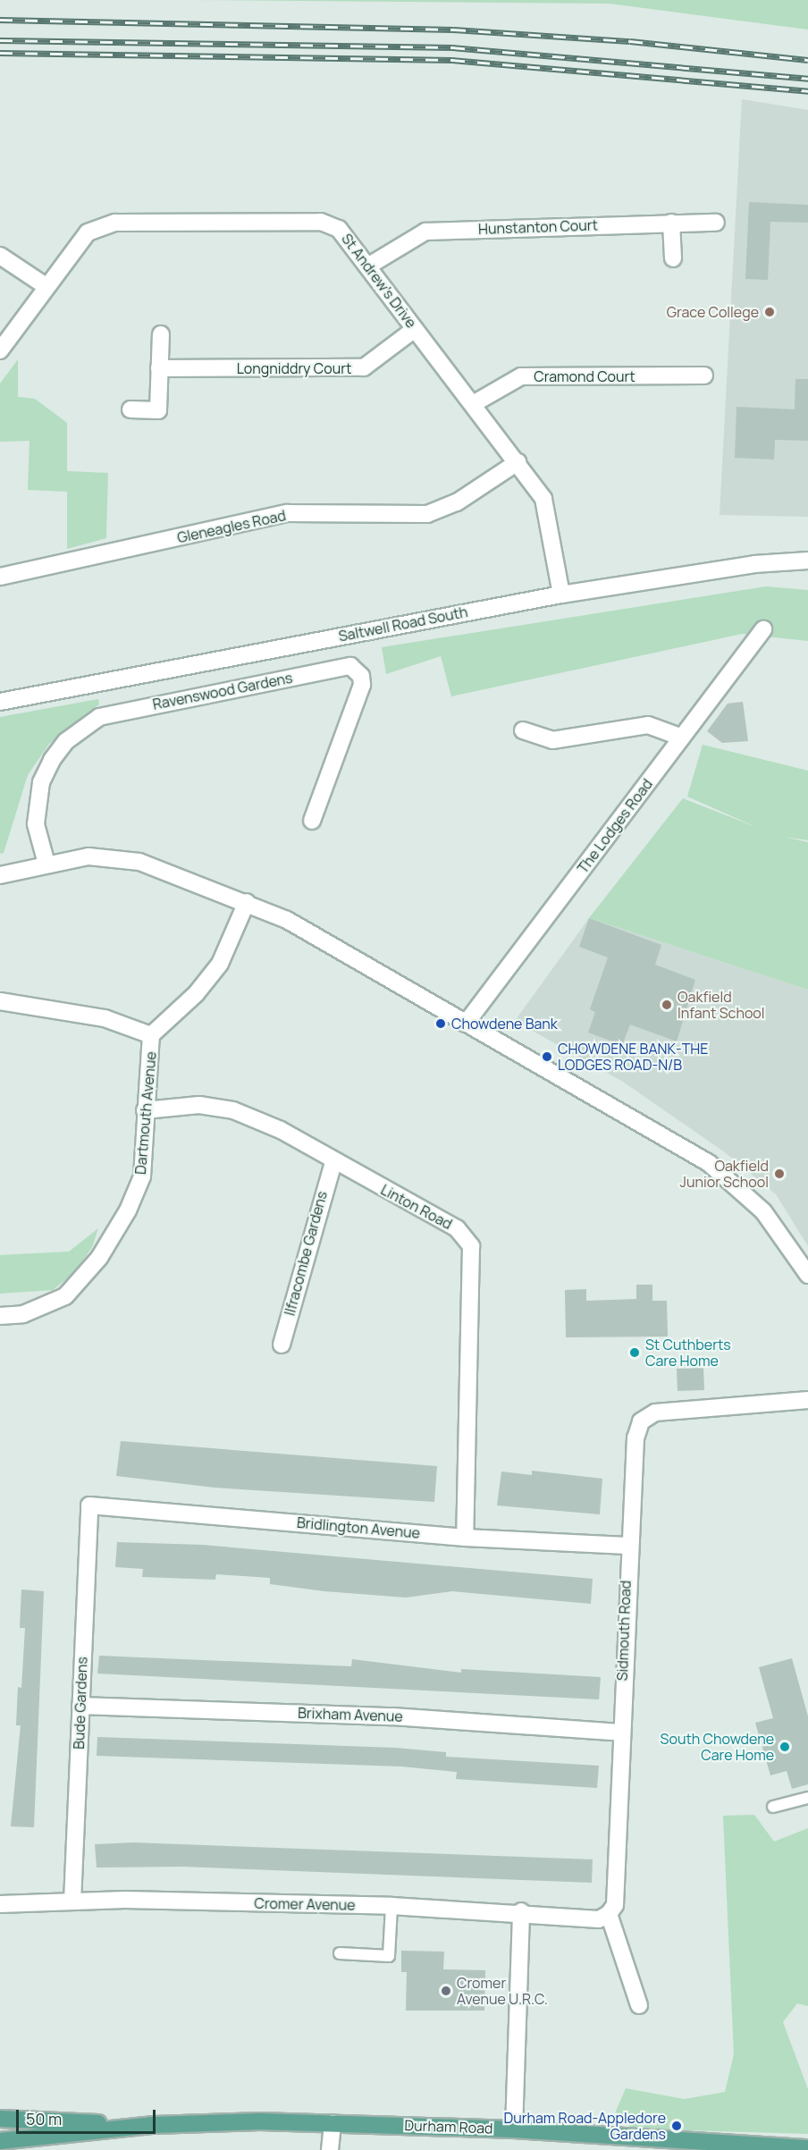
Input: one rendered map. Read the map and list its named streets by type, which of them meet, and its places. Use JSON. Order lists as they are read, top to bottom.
{
  "streets": {
    "main road": ["Durham Road"],
    "street": [
      "Hunstanton Court",
      "St Andrew's Drive",
      "Longniddry Court",
      "Cramond Court",
      "Gleneagles Road",
      "Saltwell Road South",
      "Ravenswood Gardens",
      "The Lodges Road",
      "Dartmouth Avenue",
      "Linton Road",
      "Ilfracombe Gardens",
      "Bridlington Avenue",
      "Sidmouth Road",
      "Bude Gardens",
      "Brixham Avenue",
      "Cromer Avenue"
    ]
  },
  "crossings": [
    ["Hunstanton Court", "St Andrew's Drive"],
    ["St Andrew's Drive", "Longniddry Court"],
    ["St Andrew's Drive", "Cramond Court"],
    ["St Andrew's Drive", "Gleneagles Road"],
    ["St Andrew's Drive", "Saltwell Road South"],
    ["Dartmouth Avenue", "Linton Road"],
    ["Linton Road", "Ilfracombe Gardens"],
    ["Linton Road", "Bridlington Avenue"],
    ["Bridlington Avenue", "Sidmouth Road"],
    ["Bridlington Avenue", "Bude Gardens"],
    ["Sidmouth Road", "Brixham Avenue"],
    ["Sidmouth Road", "Cromer Avenue"],
    ["Bude Gardens", "Brixham Avenue"],
    ["Bude Gardens", "Cromer Avenue"]
  ],
  "places": [
    "Grace College",
    "Oakfield Infant School",
    "Chowdene Bank",
    "CHOWDENE BANK-THE LODGES ROAD-N/B",
    "Oakfield Junior School",
    "St Cuthberts Care Home",
    "South Chowdene Care Home",
    "Cromer Avenue U.R.C.",
    "Durham Road-Appledore Gardens"
  ],
  "scale_bar": "50 m"
}
